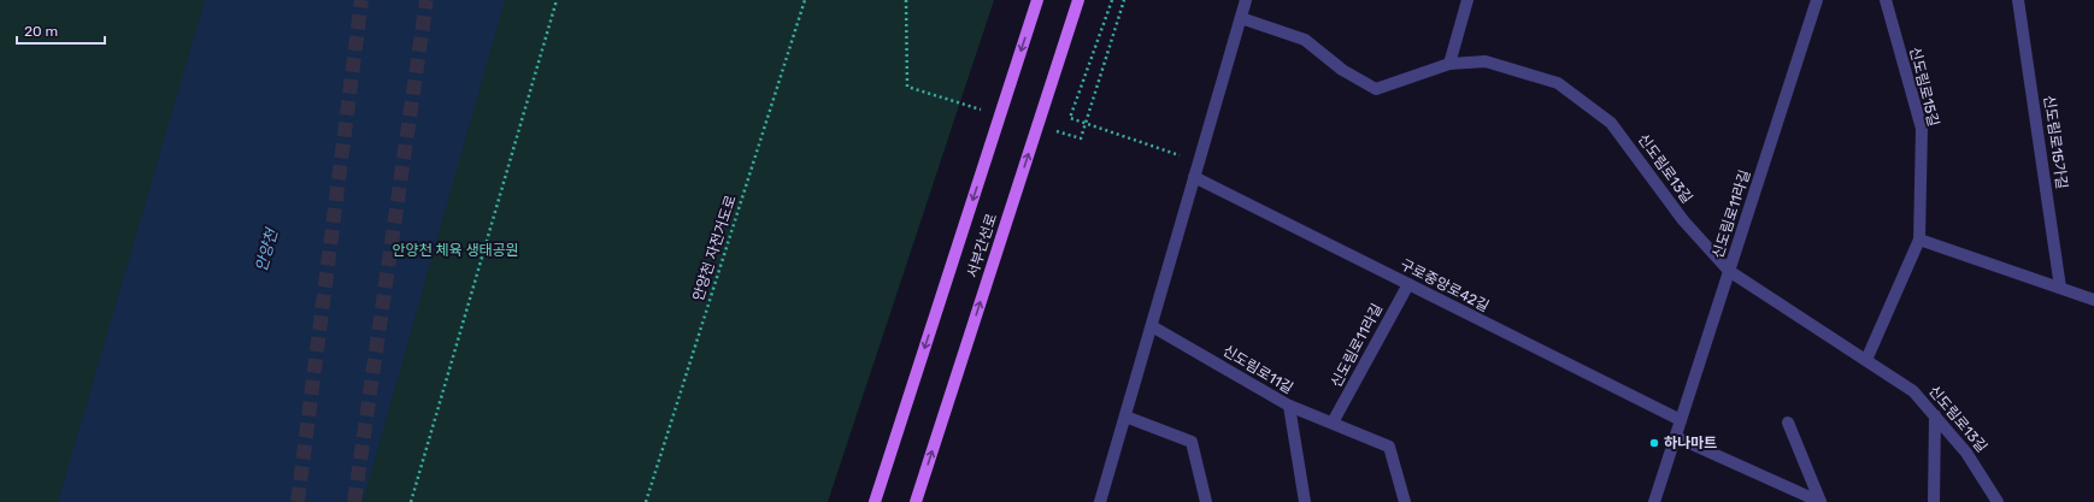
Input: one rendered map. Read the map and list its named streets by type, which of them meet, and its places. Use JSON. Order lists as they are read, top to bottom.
{
  "streets": {
    "main road": ["서부간선로"],
    "street": [
      "신도림로15길",
      "신도림로15가길",
      "신도림로13길",
      "신도림로11라길",
      "구로중앙로42길",
      "신도림로11길"
    ],
    "path": ["안양천 자전거도로"]
  },
  "crossings": [
    ["신도림로15길", "신도림로13길"],
    ["신도림로13길", "신도림로11라길"],
    ["신도림로11라길", "구로중앙로42길"]
  ],
  "water": ["안양천"],
  "parks": ["안양천 체육 생태공원"],
  "places": ["하나마트"],
  "scale_bar": "20 m"
}
